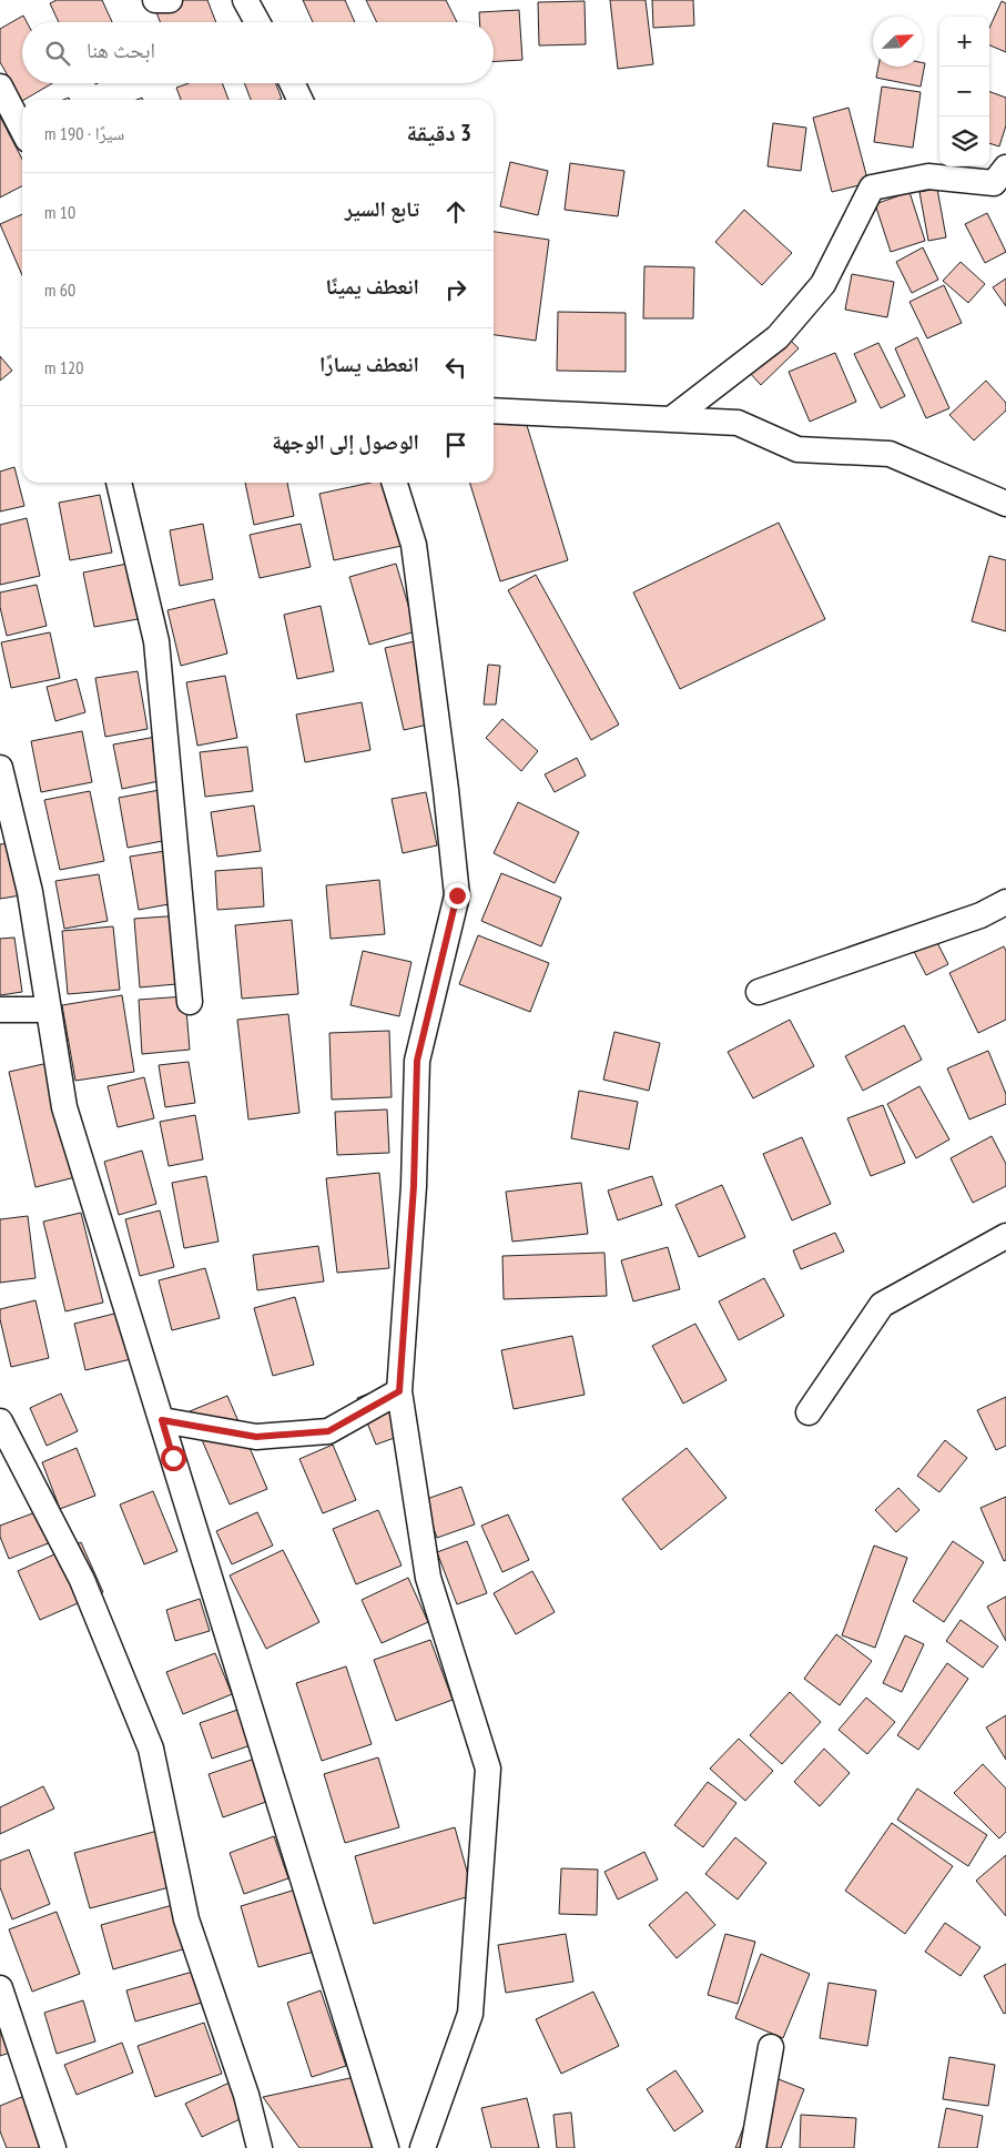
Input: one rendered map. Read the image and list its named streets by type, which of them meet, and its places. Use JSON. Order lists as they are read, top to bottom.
{
  "north": "top right",
  "page": {
    "map_buttons": ["+", "−"],
    "search": "ابحث هنا",
    "heading": ["3 دقيقة", "سيرًا · 190 m"],
    "list": [
      ["تابع السير", "10 m"],
      ["انعطف يمينًا", "60 m"],
      ["انعطف يسارًا", "120 m"],
      "الوصول إلى الوجهة"
    ]
  }
}
